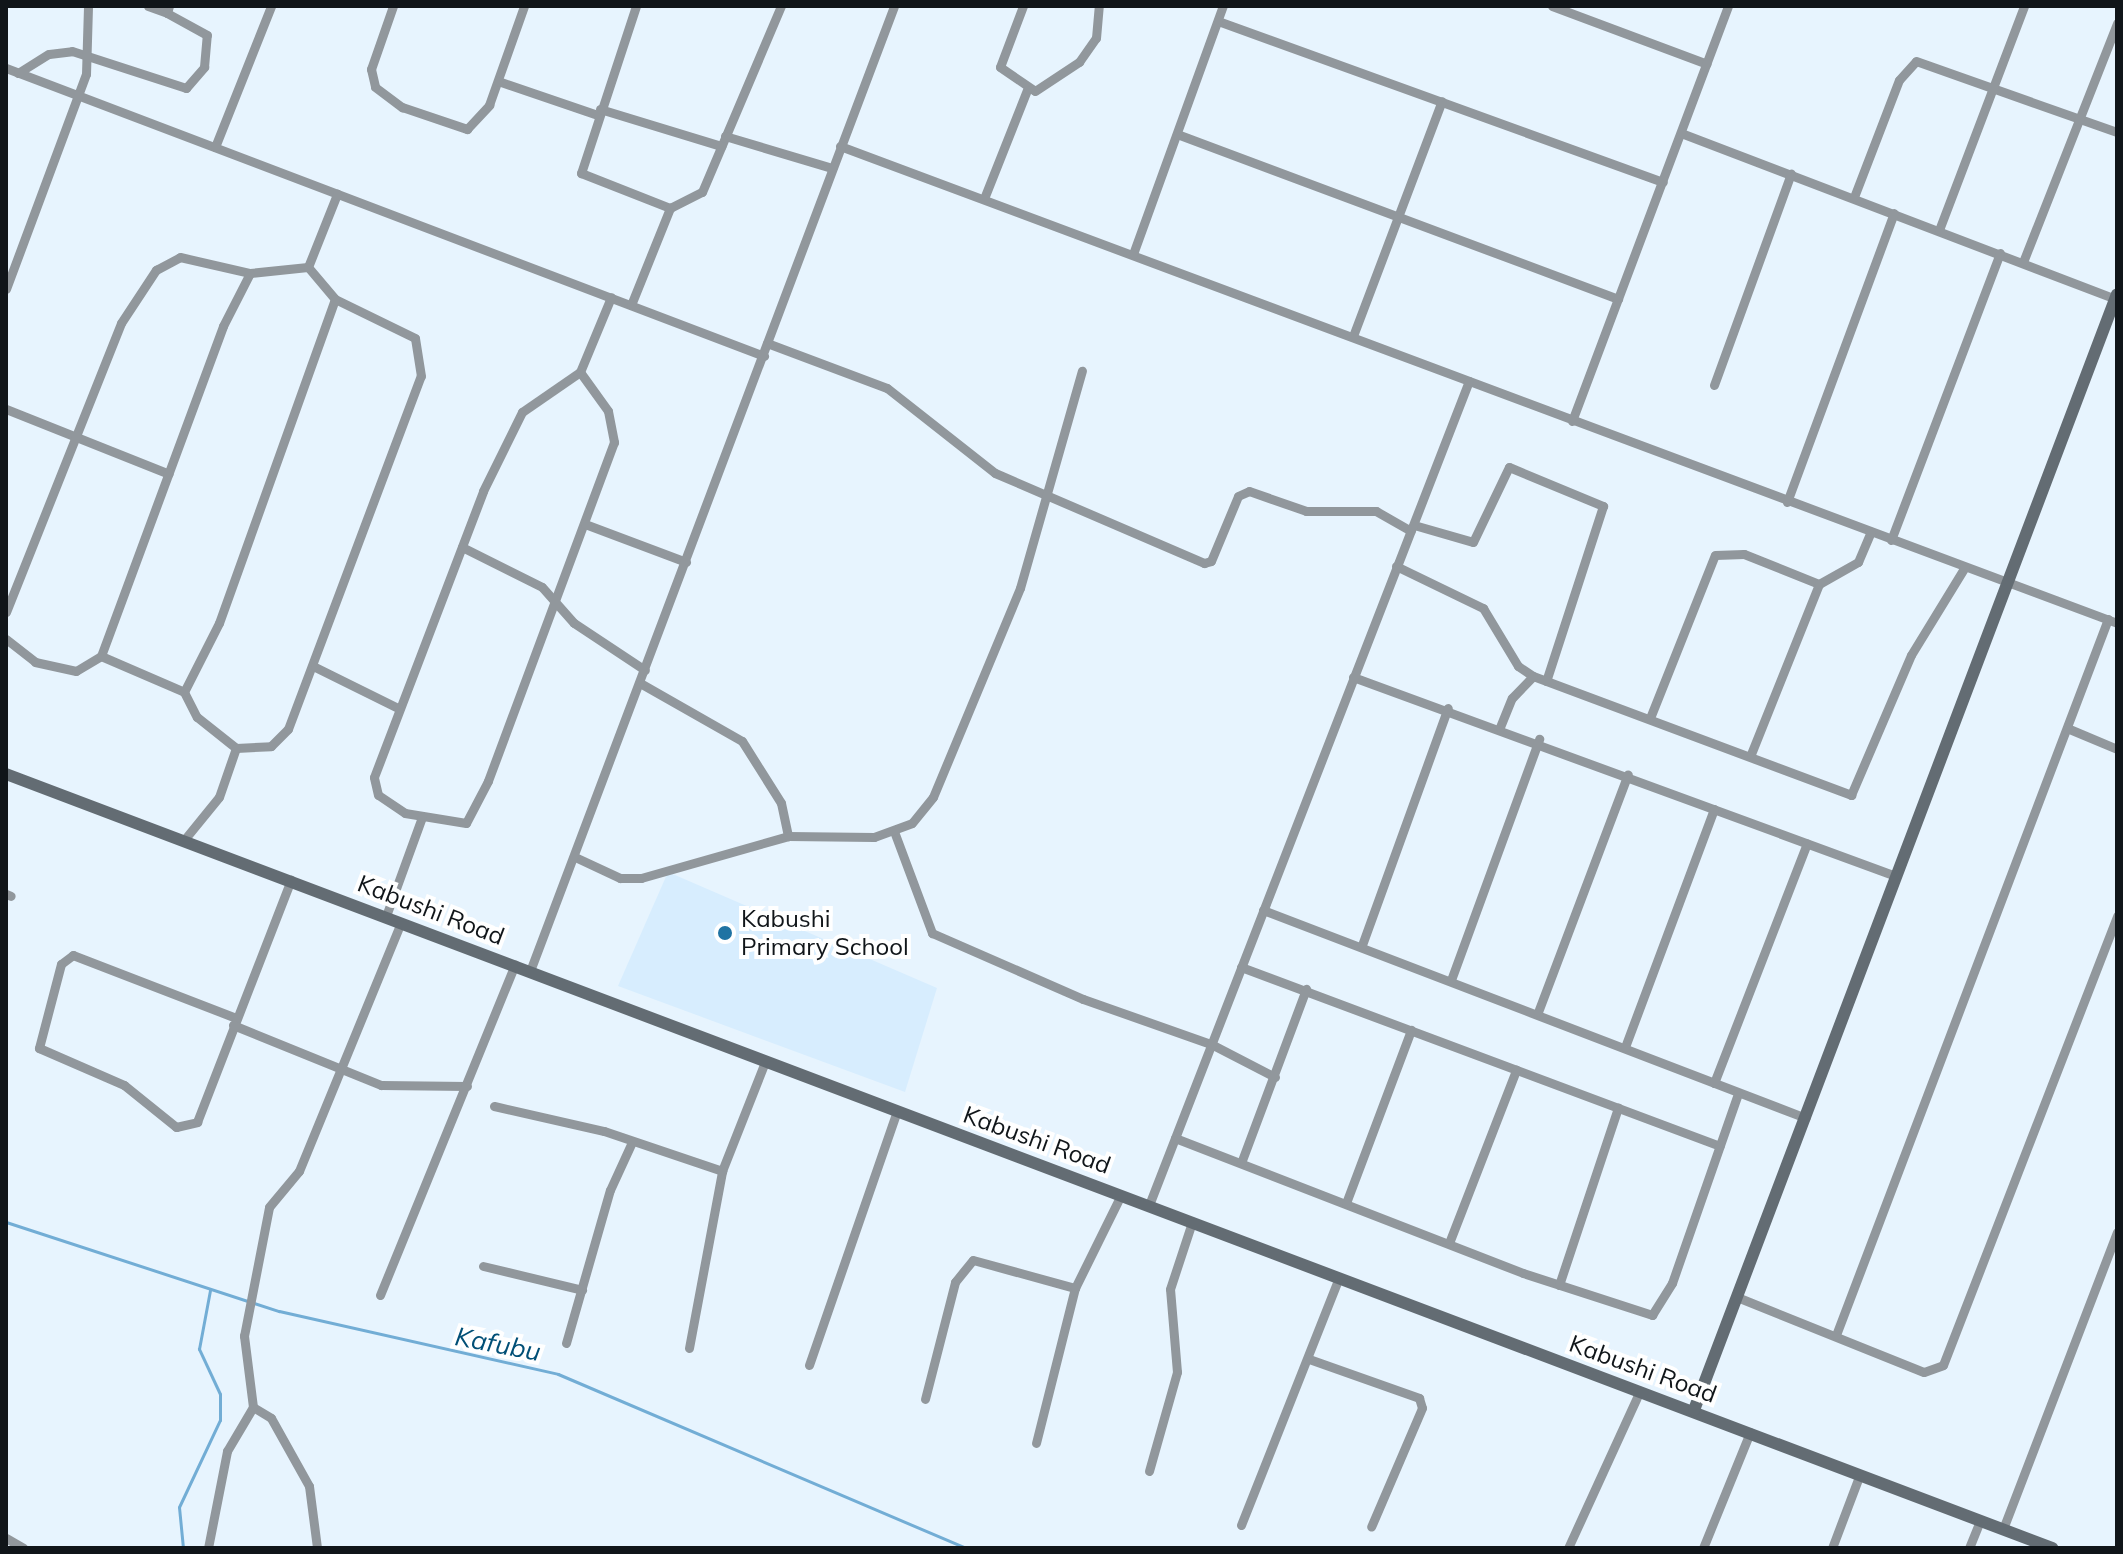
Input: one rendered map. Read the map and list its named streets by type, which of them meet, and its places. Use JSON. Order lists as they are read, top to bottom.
{
  "streets": {
    "main road": ["Kabushi Road"]
  },
  "water": ["Kafubu"],
  "places": ["Kabushi Primary School"]
}
